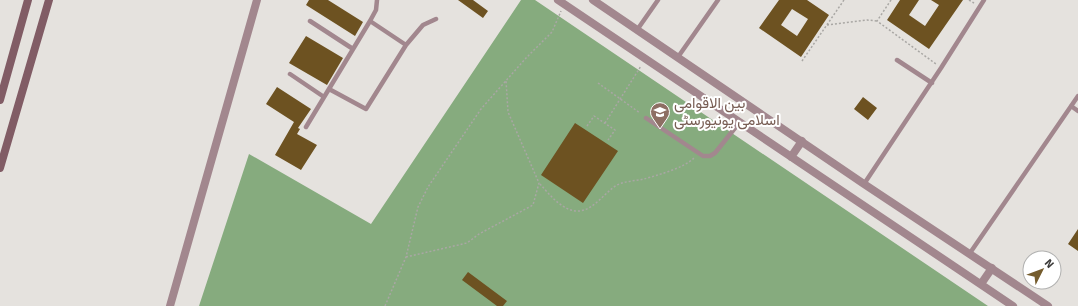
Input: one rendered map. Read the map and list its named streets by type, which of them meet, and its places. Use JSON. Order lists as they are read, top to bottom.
{
  "places": {
    "school or university": ["بین الاقوامی اسلامی یونیورسٹی"]
  },
  "north": "top right"
}
